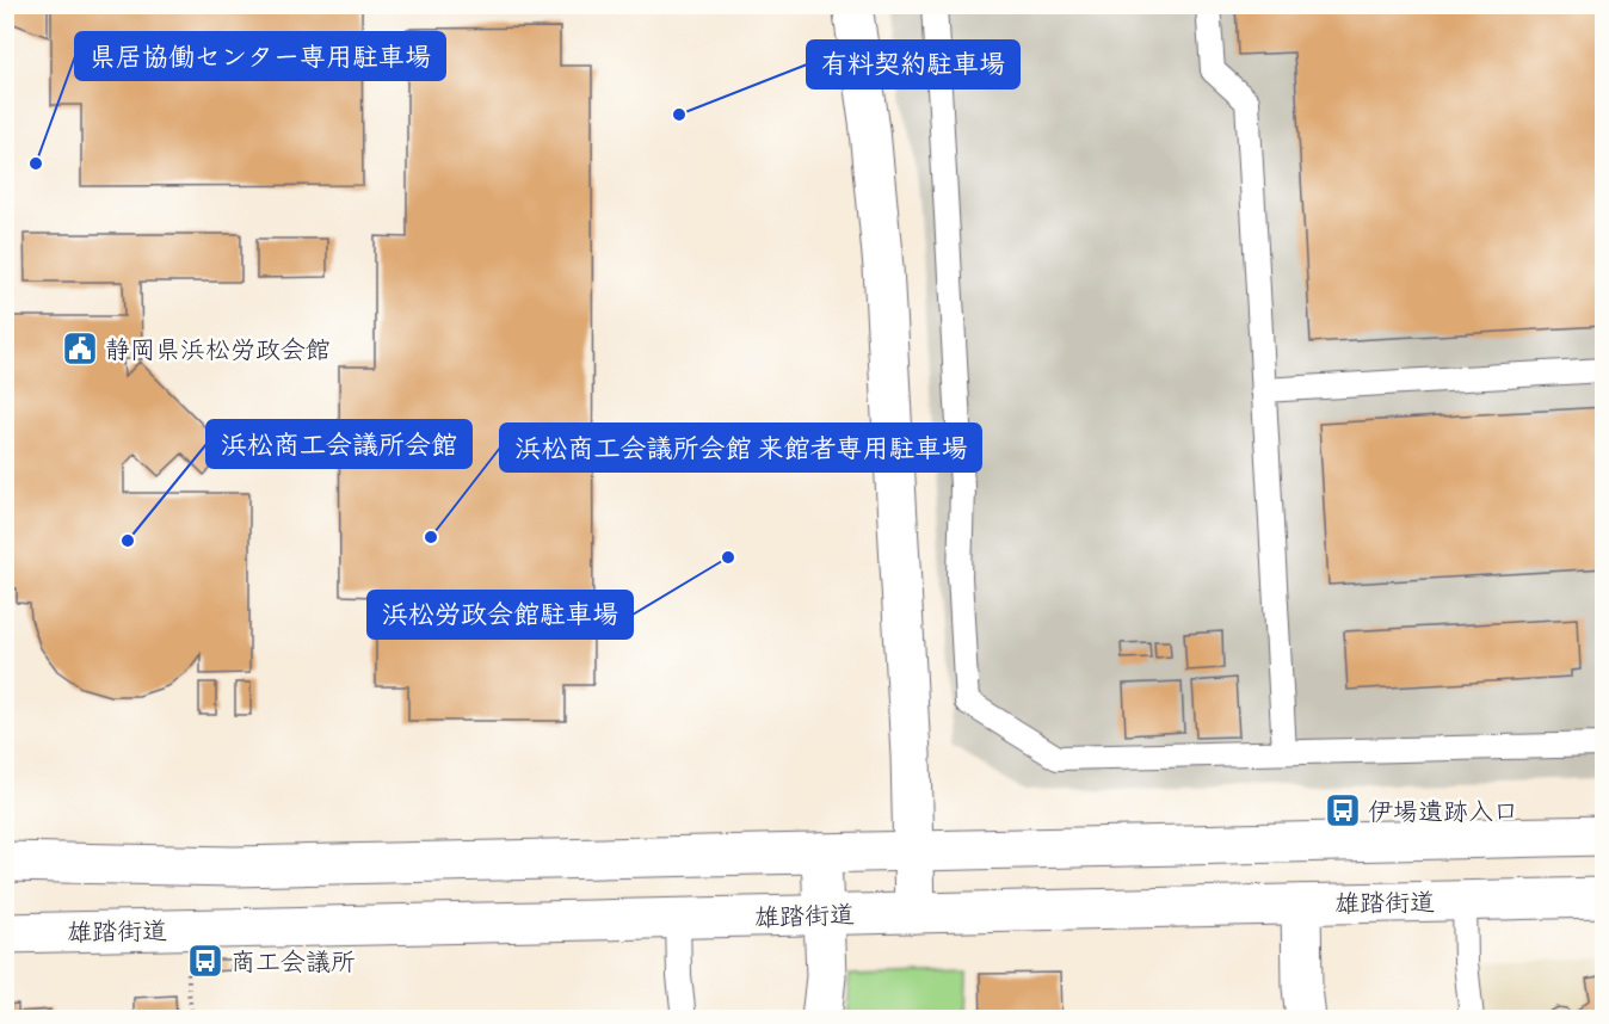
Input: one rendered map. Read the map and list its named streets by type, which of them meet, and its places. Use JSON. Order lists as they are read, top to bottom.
{
  "streets": {
    "main road": ["雄踏街道"]
  },
  "places": {
    "other": [
      "有料契約駐車場",
      "県居協働センター専用駐車場",
      "浜松商工会議所会館 来館者専用駐車場",
      "浜松商工会議所会館",
      "浜松労政会館駐車場"
    ],
    "public building": ["静岡県浜松労政会館"],
    "bus stop": ["伊場遺跡入口", "商工会議所"]
  }
}
